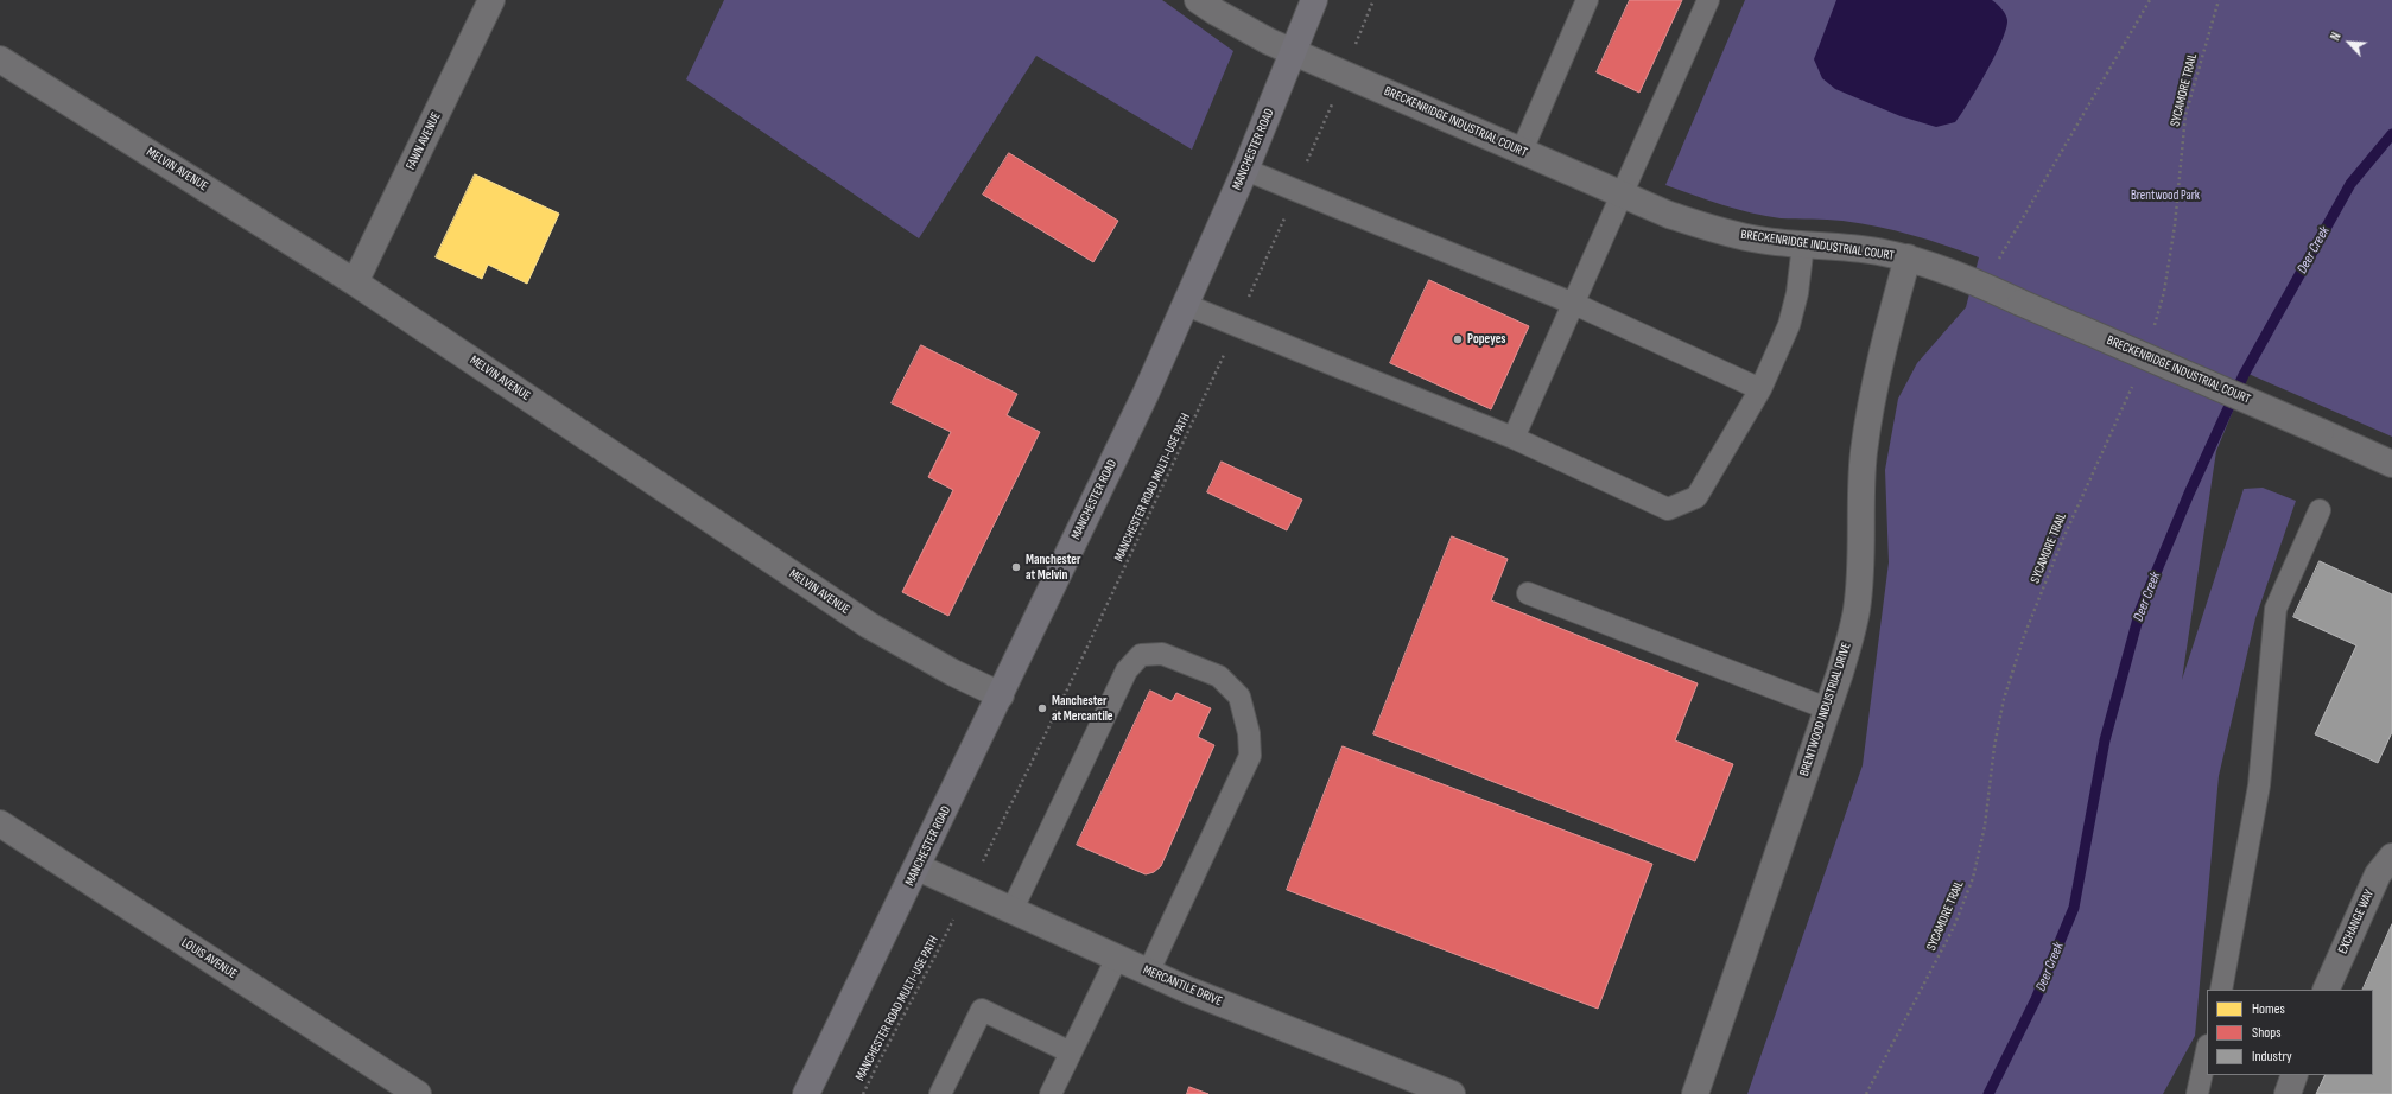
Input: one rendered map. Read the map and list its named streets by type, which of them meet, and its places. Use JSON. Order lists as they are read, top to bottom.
{
  "streets": {
    "main road": ["MANCHESTER ROAD"],
    "street": [
      "BRECKENRIDGE INDUSTRIAL COURT",
      "FAWN AVENUE",
      "MELVIN AVENUE",
      "BRENTWOOD INDUSTRIAL DRIVE",
      "EXCHANGE WAY",
      "LOUIS AVENUE",
      "MERCANTILE DRIVE"
    ],
    "path": ["SYCAMORE TRAIL", "MANCHESTER ROAD MULTI-USE PATH"]
  },
  "crossings": [
    ["BRECKENRIDGE INDUSTRIAL COURT", "MANCHESTER ROAD"],
    ["BRECKENRIDGE INDUSTRIAL COURT", "BRENTWOOD INDUSTRIAL DRIVE"],
    ["FAWN AVENUE", "MELVIN AVENUE"],
    ["MANCHESTER ROAD", "MELVIN AVENUE"],
    ["MANCHESTER ROAD", "MERCANTILE DRIVE"]
  ],
  "water": ["Deer Creek"],
  "parks": ["Brentwood Park"],
  "places": ["Popeyes", "Manchester at Melvin", "Manchester at Mercantile"],
  "legend": ["Homes", "Shops", "Industry"],
  "north": "top left"
}
